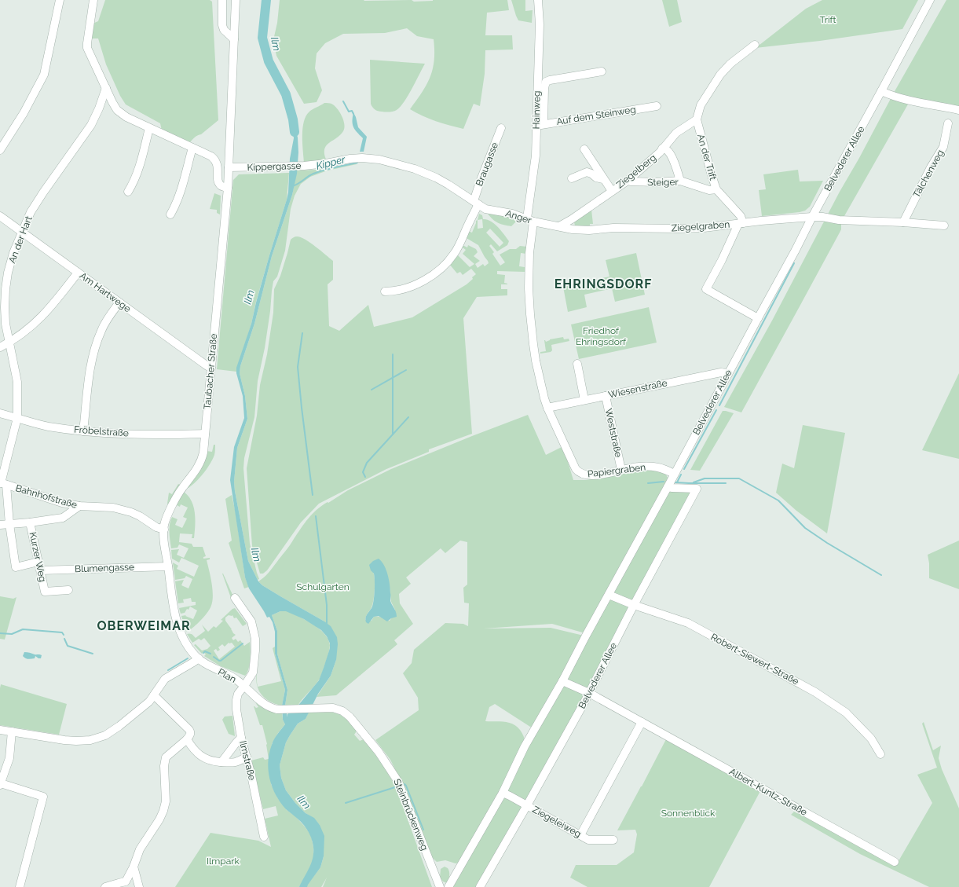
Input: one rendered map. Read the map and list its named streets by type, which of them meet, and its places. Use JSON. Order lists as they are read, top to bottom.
{
  "streets": {
    "street": [
      "Hainweg",
      "Auf dem Steinweg",
      "An der Trift",
      "Belvederer Allee",
      "Braugasse",
      "Kippergasse",
      "Ziegelberg",
      "Tälchenweg",
      "Steiger",
      "Anger",
      "Ziegelgraben",
      "An der Hart",
      "Am Hartwege",
      "Taubacher Straße",
      "Wiesenstraße",
      "Fröbelstraße",
      "Weststraße",
      "Papiergraben",
      "Bahnhofstraße",
      "Kurzer Weg",
      "Blumengasse",
      "Robert-Siewert-Straße",
      "Plan",
      "Ilmstraße",
      "Albert-Kuntz-Straße",
      "Steinbrückenweg",
      "Ziegeleiweg"
    ]
  },
  "crossings": [
    ["Hainweg", "Auf dem Steinweg"],
    ["Hainweg", "Anger"],
    ["Hainweg", "Wiesenstraße"],
    ["Hainweg", "Papiergraben"],
    ["An der Trift", "Ziegelberg"],
    ["An der Trift", "Steiger"],
    ["An der Trift", "Ziegelgraben"],
    ["Belvederer Allee", "Ziegelgraben"],
    ["Belvederer Allee", "Wiesenstraße"],
    ["Belvederer Allee", "Papiergraben"],
    ["Belvederer Allee", "Robert-Siewert-Straße"],
    ["Belvederer Allee", "Albert-Kuntz-Straße"],
    ["Belvederer Allee", "Ziegeleiweg"],
    ["Braugasse", "Kippergasse"],
    ["Braugasse", "Anger"],
    ["Kippergasse", "Anger"],
    ["Kippergasse", "Taubacher Straße"],
    ["Ziegelberg", "Steiger"],
    ["Ziegelberg", "Anger"],
    ["Anger", "Ziegelgraben"],
    ["An der Hart", "Am Hartwege"],
    ["An der Hart", "Fröbelstraße"],
    ["An der Hart", "Bahnhofstraße"],
    ["An der Hart", "Kurzer Weg"],
    ["Am Hartwege", "Taubacher Straße"],
    ["Taubacher Straße", "Fröbelstraße"],
    ["Taubacher Straße", "Bahnhofstraße"],
    ["Taubacher Straße", "Blumengasse"],
    ["Taubacher Straße", "Plan"],
    ["Wiesenstraße", "Weststraße"],
    ["Weststraße", "Papiergraben"],
    ["Kurzer Weg", "Blumengasse"],
    ["Plan", "Ilmstraße"],
    ["Plan", "Steinbrückenweg"]
  ],
  "districts": ["EHRINGSDORF", "OBERWEIMAR"],
  "water": ["Ilm", "Kipper"],
  "parks": [
    "Trift",
    "Friedhof Ehringsdorf",
    "Schulgarten",
    "Sonnenblick",
    "Ilmpark"
  ]
}
